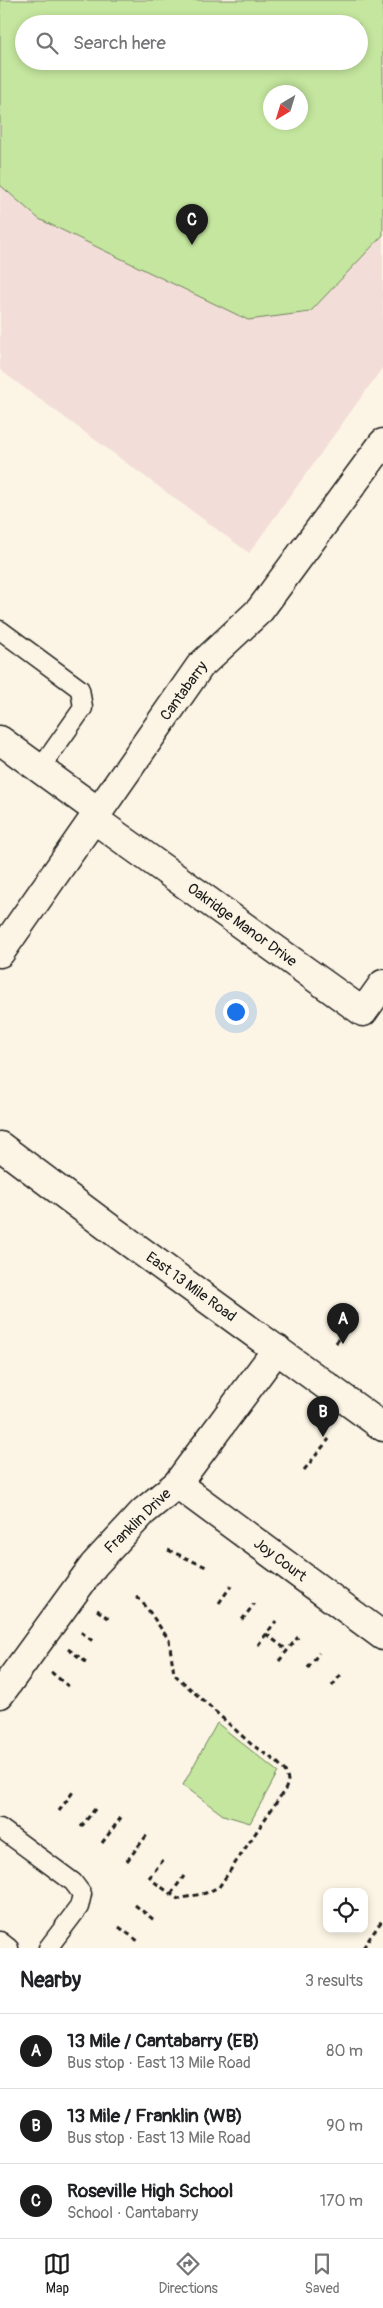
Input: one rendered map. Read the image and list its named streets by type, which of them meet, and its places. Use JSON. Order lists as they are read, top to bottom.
{
  "streets": {
    "street": [
      "Cantabarry",
      "Oakridge Manor Drive",
      "East 13 Mile Road",
      "Franklin Drive",
      "Joy Court"
    ]
  },
  "crossings": [
    ["Cantabarry", "Oakridge Manor Drive"],
    ["East 13 Mile Road", "Franklin Drive"],
    ["Franklin Drive", "Joy Court"]
  ],
  "north": "bottom left",
  "page": {
    "search": "Search here",
    "pins": ["C", "A", "B"],
    "heading": ["Nearby", "3 results"],
    "list": [
      {
        "mark": "A",
        "name": "13 Mile / Cantabarry (EB)",
        "note": "Bus stop · East 13 Mile Road",
        "value": "80 m"
      },
      {
        "mark": "B",
        "name": "13 Mile / Franklin (WB)",
        "note": "Bus stop · East 13 Mile Road",
        "value": "90 m"
      },
      {
        "mark": "C",
        "name": "Roseville High School",
        "note": "School · Cantabarry",
        "value": "170 m"
      }
    ],
    "nav": ["Map", "Directions", "Saved"]
  }
}
